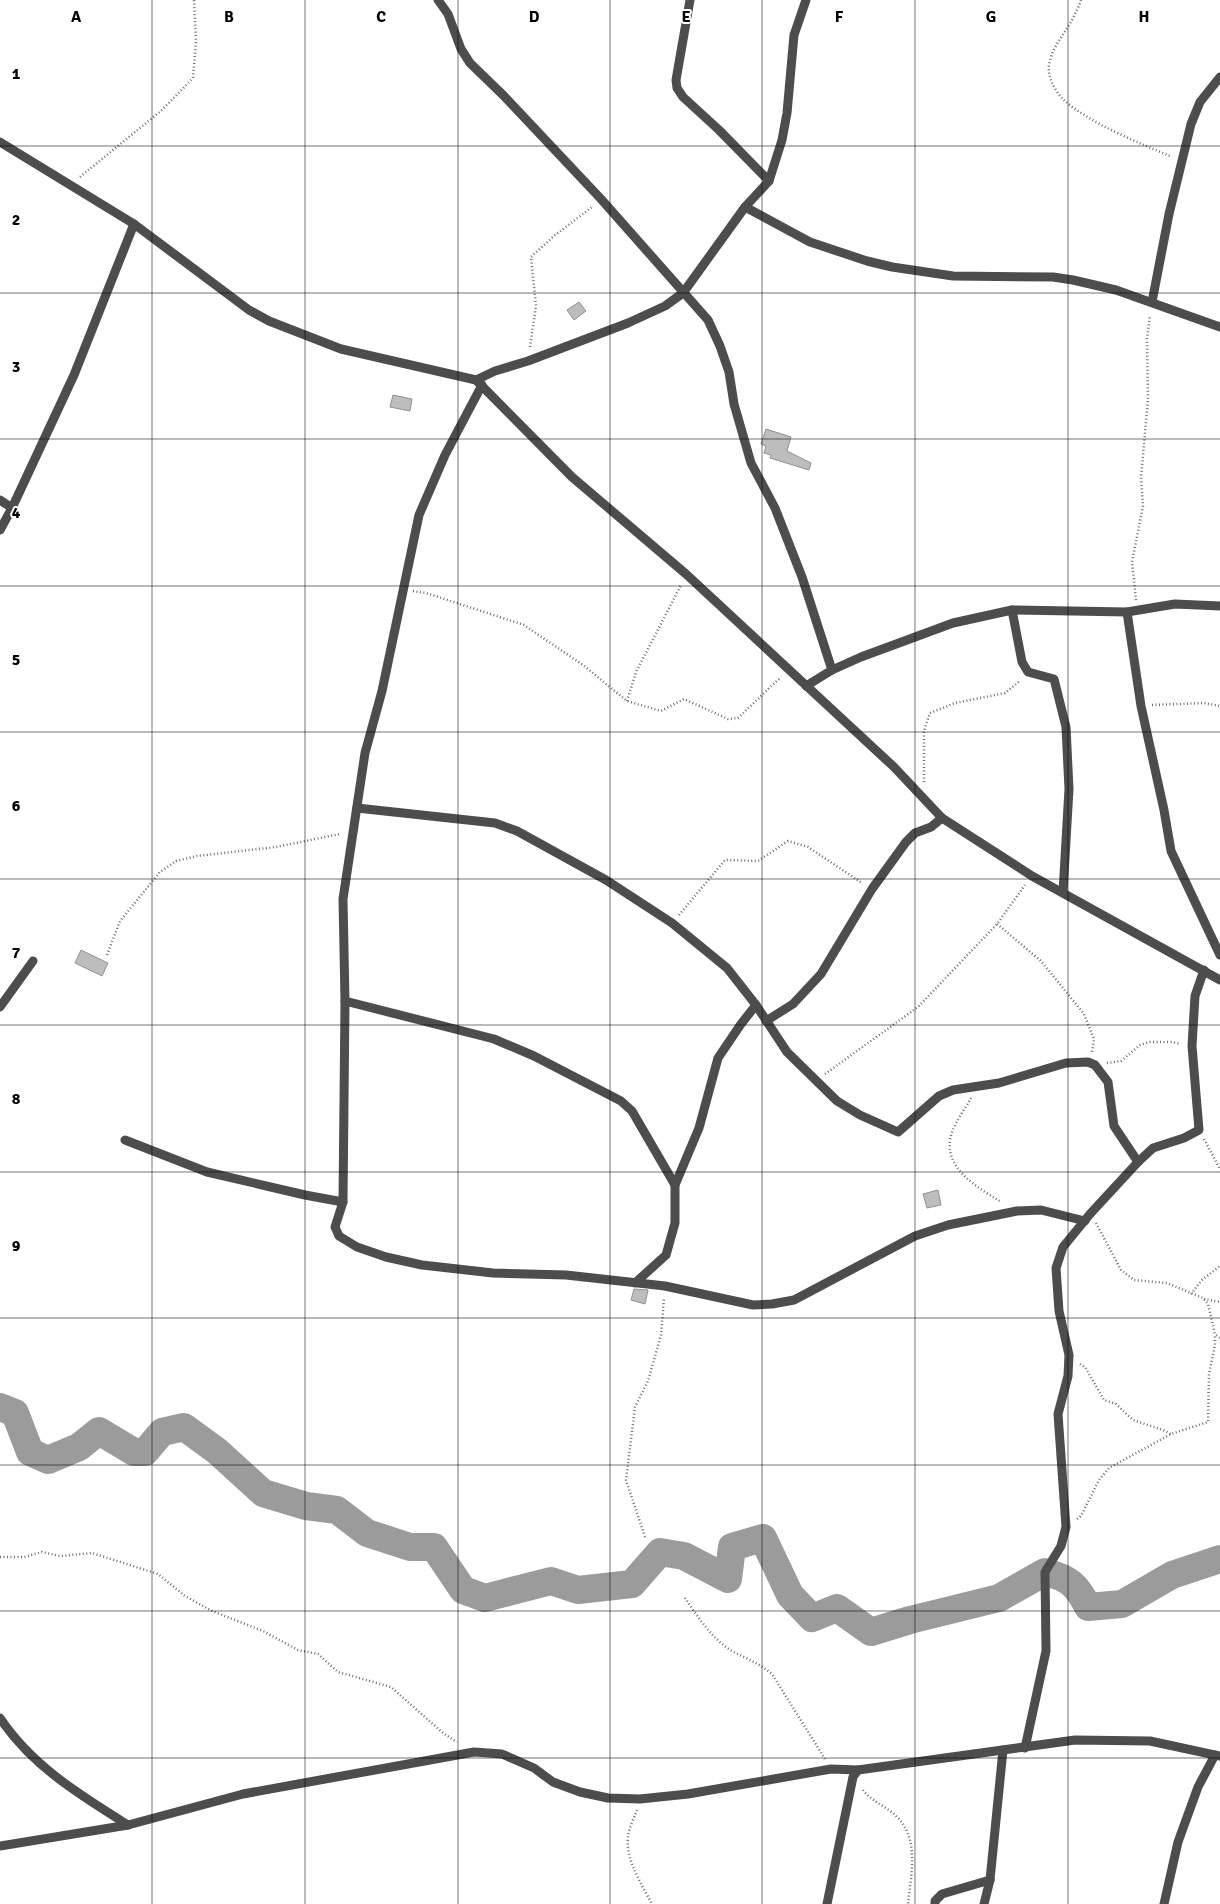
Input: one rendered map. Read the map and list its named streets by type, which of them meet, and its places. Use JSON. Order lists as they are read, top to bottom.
{
  "grid": {
    "columns": [
      "A",
      "B",
      "C",
      "D",
      "E",
      "F",
      "G",
      "H"
    ],
    "rows": [
      "1",
      "2",
      "3",
      "4",
      "5",
      "6",
      "7",
      "8",
      "9"
    ]
  }
}
